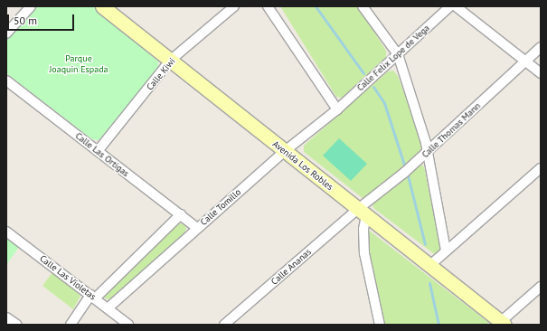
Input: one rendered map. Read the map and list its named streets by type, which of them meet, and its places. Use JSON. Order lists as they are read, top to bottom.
{
  "streets": {
    "main road": ["Avenida Los Robles"],
    "street": [
      "Calle Felix Lope de Vega",
      "Calle Kiwi",
      "Calle Thomas Mann",
      "Calle Las Ortigas",
      "Calle Tomillo",
      "Calle Ananas",
      "Calle Las Violetas"
    ]
  },
  "crossings": [
    ["Calle Felix Lope de Vega", "Calle Tomillo"],
    ["Calle Kiwi", "Calle Las Ortigas"],
    ["Calle Kiwi", "Avenida Los Robles"],
    ["Calle Thomas Mann", "Avenida Los Robles"],
    ["Calle Thomas Mann", "Calle Ananas"],
    ["Calle Las Ortigas", "Calle Tomillo"],
    ["Avenida Los Robles", "Calle Tomillo"],
    ["Avenida Los Robles", "Calle Ananas"],
    ["Calle Tomillo", "Calle Las Violetas"]
  ],
  "parks": ["Parque Joaquin Espada"],
  "scale_bar": "50 m"
}
